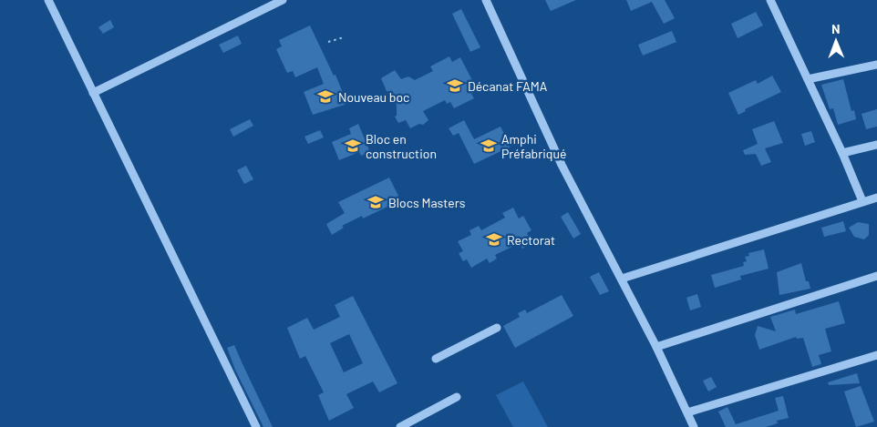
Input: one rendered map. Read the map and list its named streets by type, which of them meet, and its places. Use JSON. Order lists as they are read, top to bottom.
{
  "places": {
    "school or university": [
      "Décanat FAMA",
      "Nouveau boc",
      "Bloc en construction",
      "Amphi Préfabriqué",
      "Blocs Masters",
      "Rectorat"
    ]
  },
  "north": "top"
}
